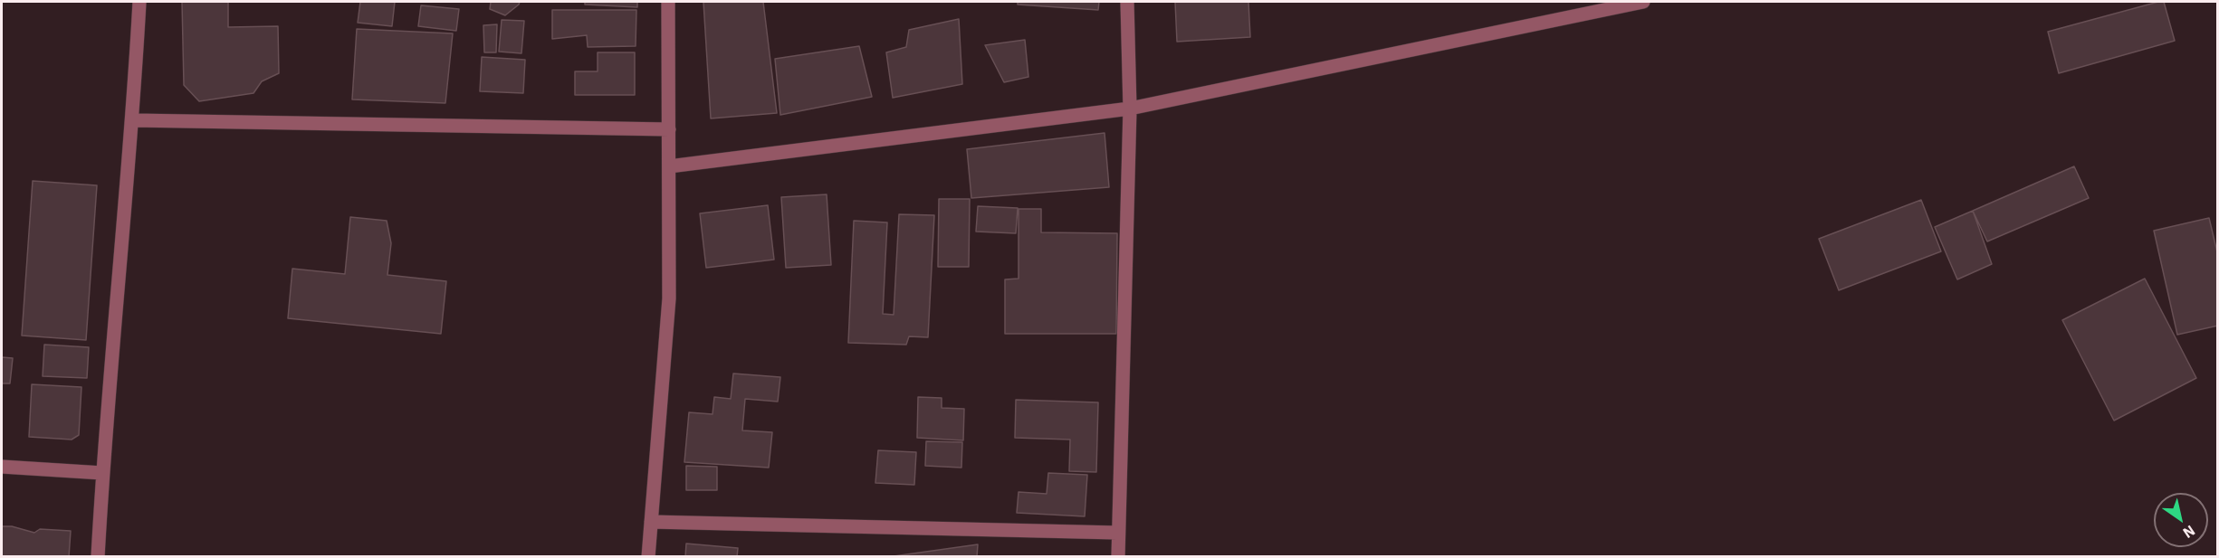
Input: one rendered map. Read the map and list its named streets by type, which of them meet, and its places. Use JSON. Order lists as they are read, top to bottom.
{
  "north": "bottom right"
}
